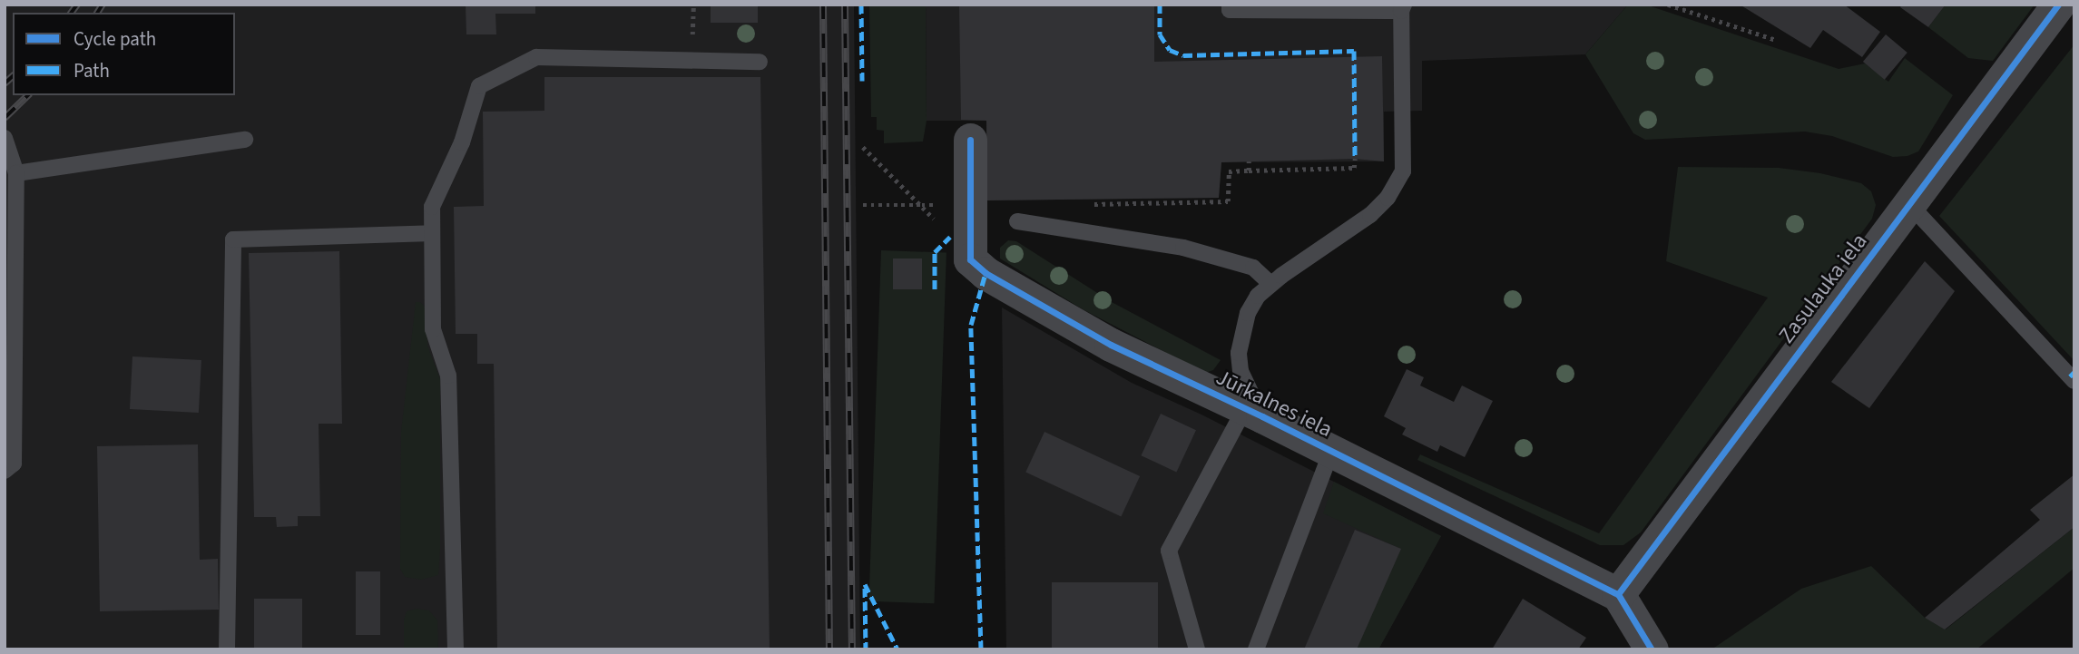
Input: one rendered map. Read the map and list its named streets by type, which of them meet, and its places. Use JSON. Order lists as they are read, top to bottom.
{
  "streets": {
    "street": ["Zasulauka iela", "Jūrkalnes iela"]
  },
  "crossings": [
    ["Zasulauka iela", "Jūrkalnes iela"]
  ],
  "legend": ["Cycle path", "Path"]
}
